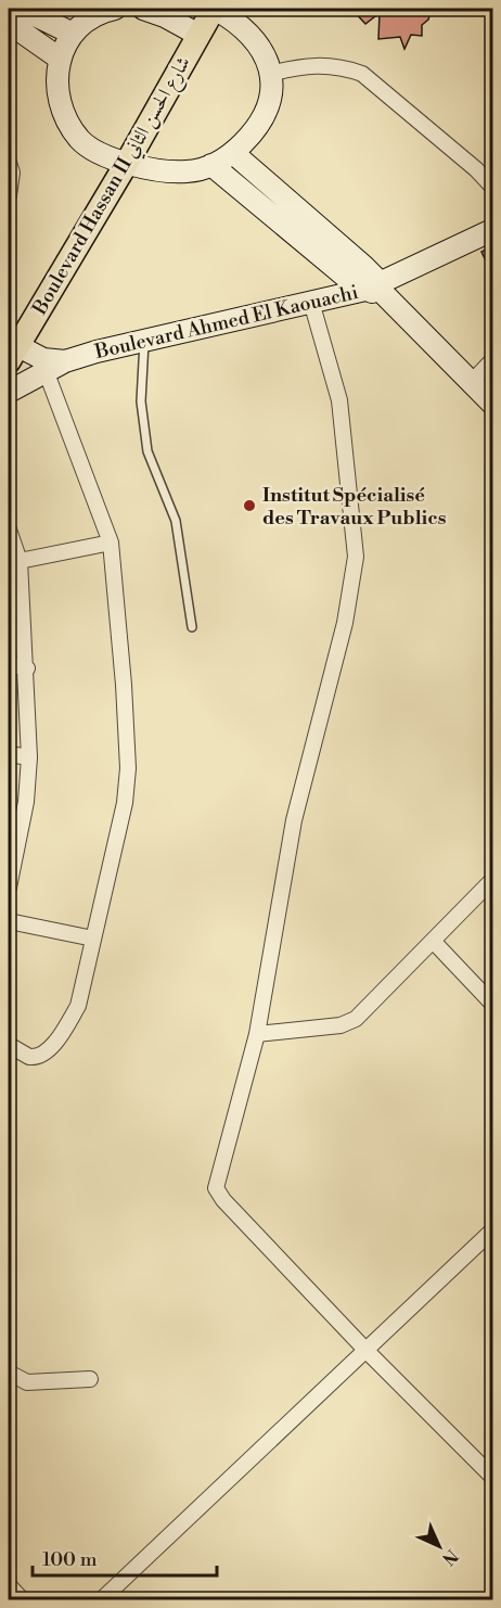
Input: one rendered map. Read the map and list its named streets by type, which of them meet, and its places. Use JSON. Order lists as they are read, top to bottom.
{
  "streets": {
    "main road": ["Boulevard Hassan II شارع الحسن الثاني"],
    "street": ["Boulevard Ahmed El Kaouachi"]
  },
  "crossings": [
    ["Boulevard Hassan II شارع الحسن الثاني", "Boulevard Ahmed El Kaouachi"]
  ],
  "places": ["Institut Spécialisé des Travaux Publics"],
  "scale_bar": "100 m",
  "north": "bottom right"
}
